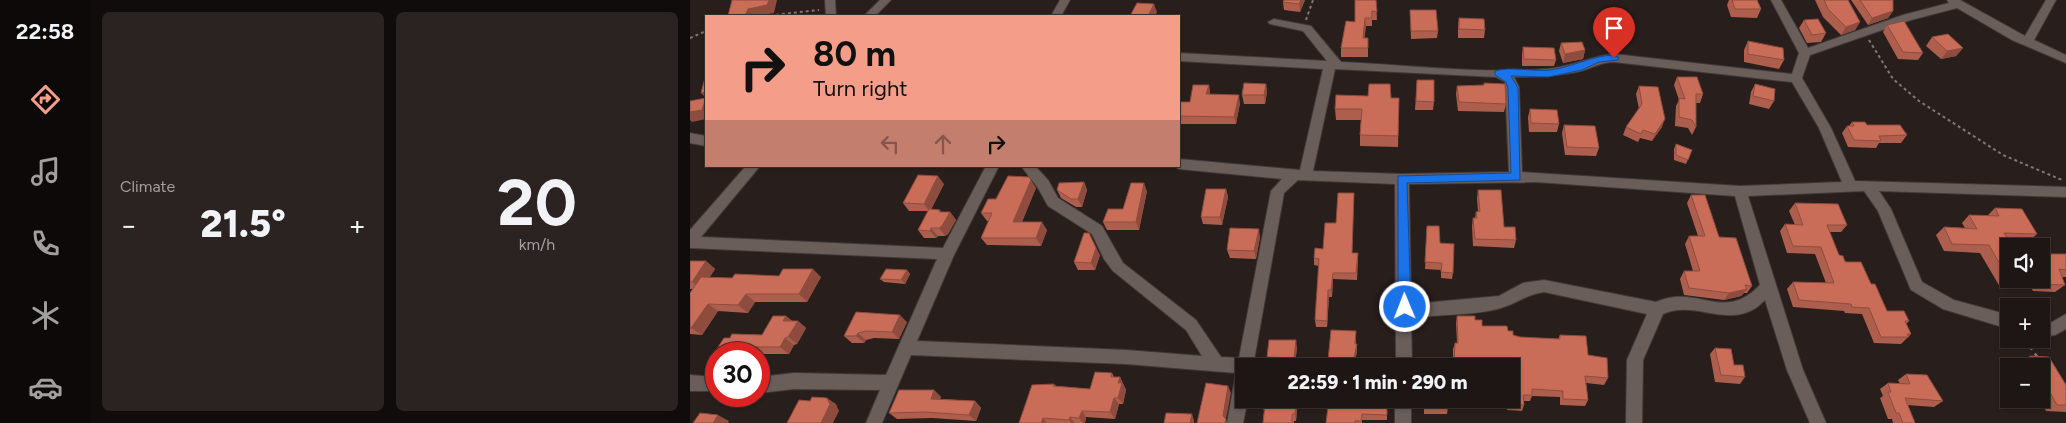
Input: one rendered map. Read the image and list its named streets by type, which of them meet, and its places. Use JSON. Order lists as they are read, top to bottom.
{
  "page": {
    "tabs": "22:58",
    "tile": [
      "Climate",
      ["20", "km/h"]
    ],
    "turn": ["80 m", "Turn right"],
    "heat": ["−", "21.5°", "+"],
    "map_buttons": ["+", "−"],
    "limit": "30",
    "trip": "22:59 · 1 min · 290 m"
  }
}
